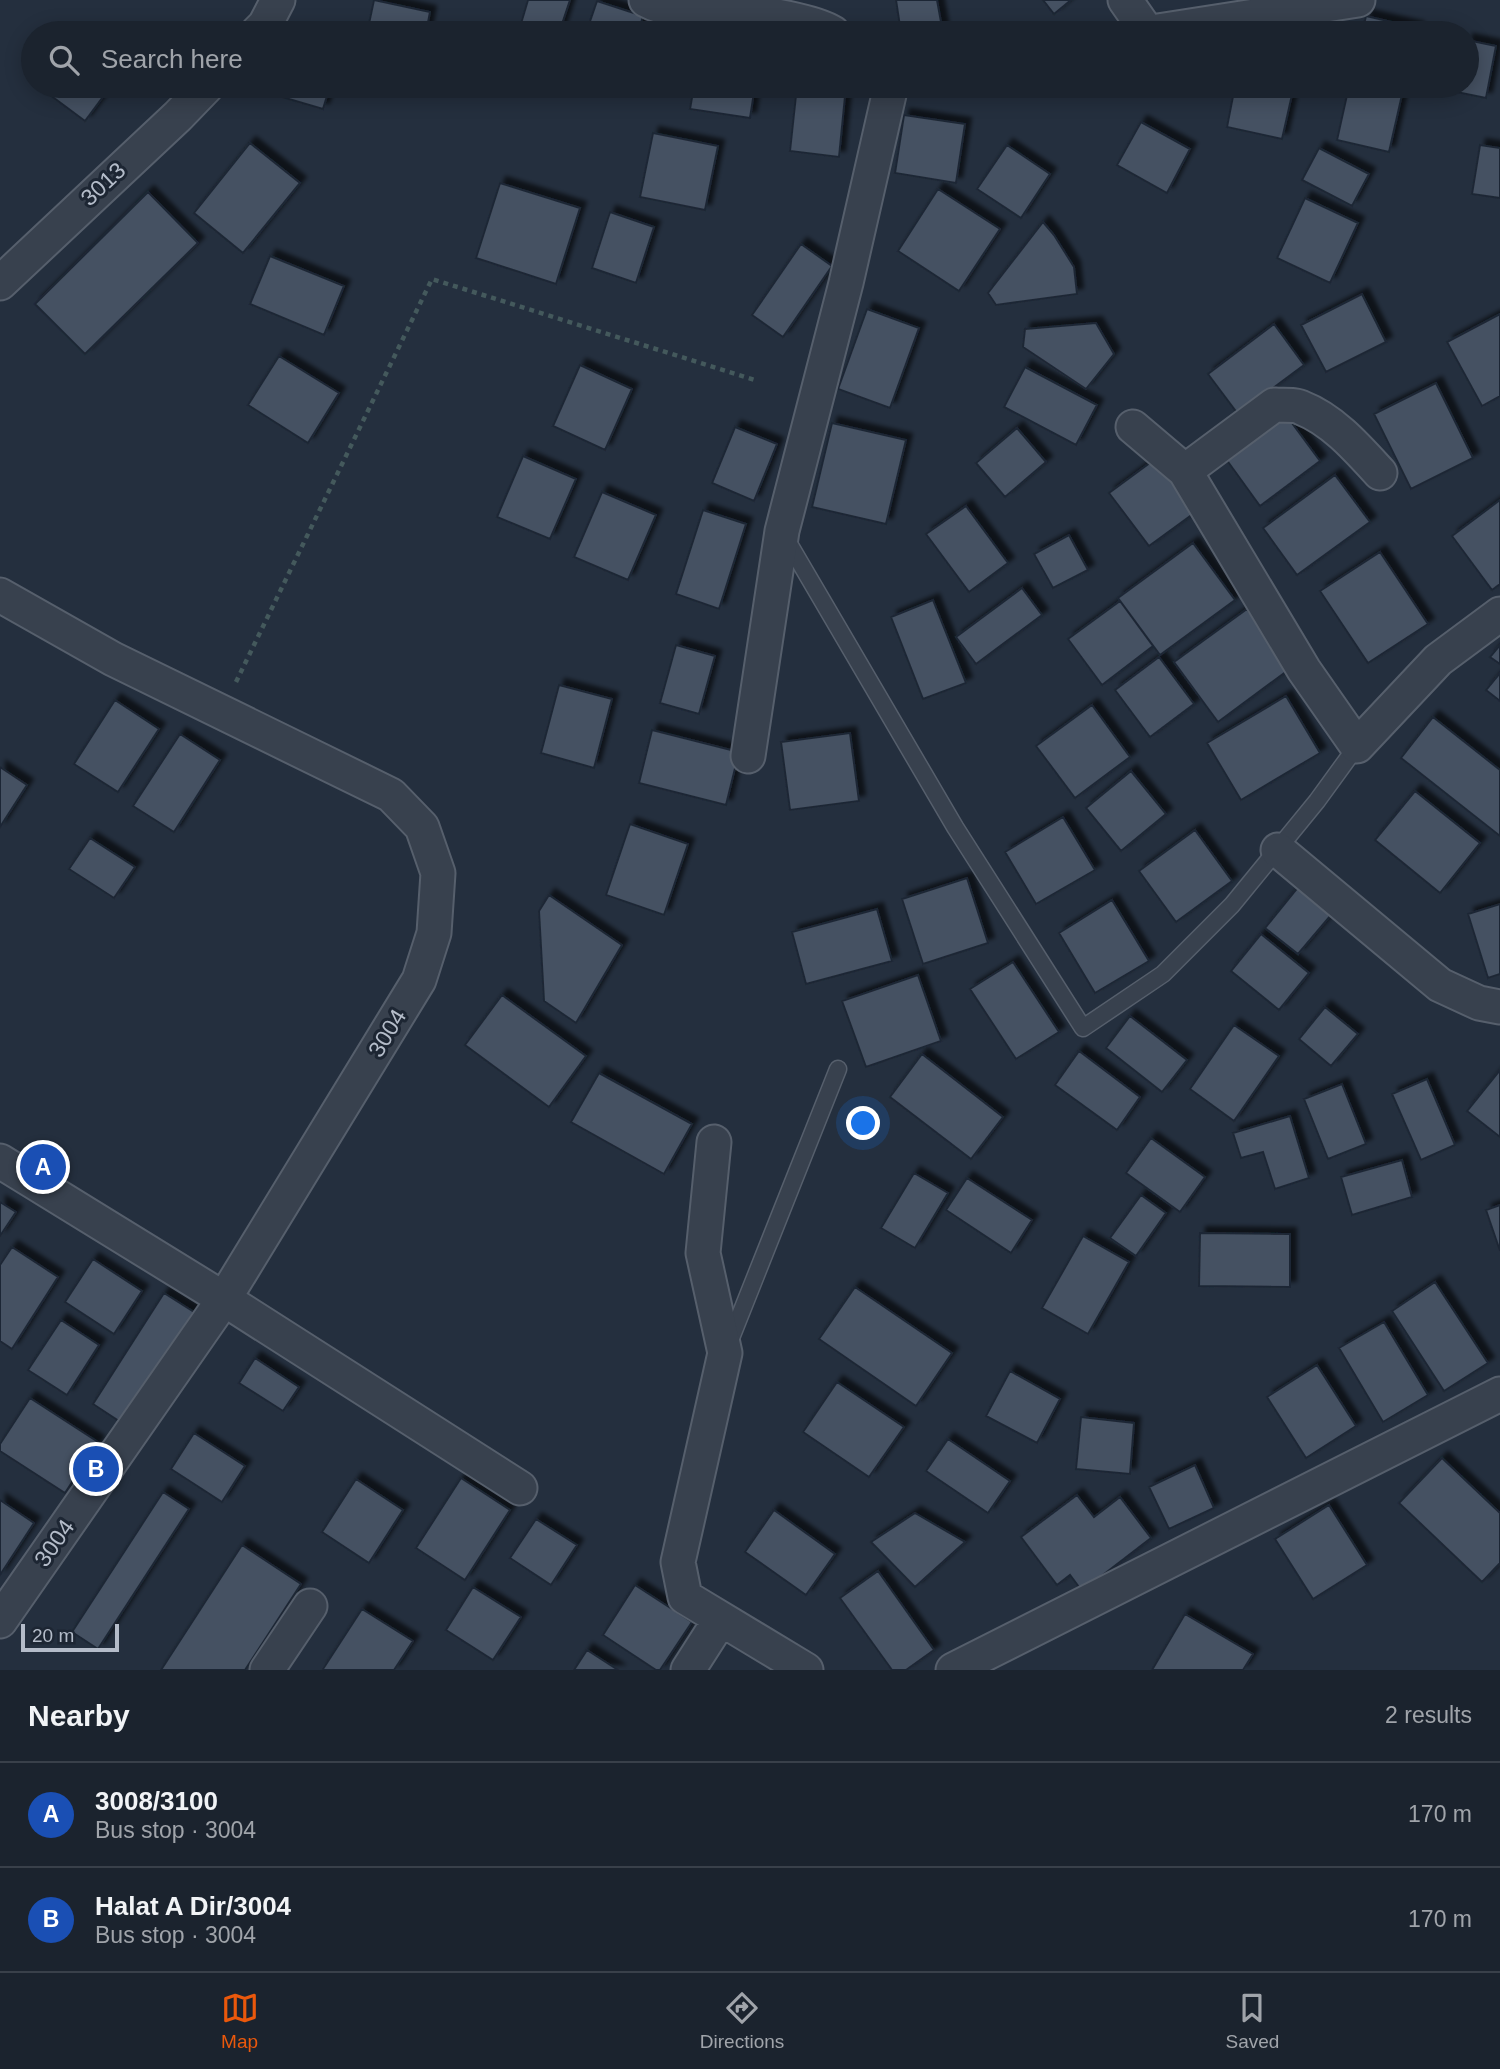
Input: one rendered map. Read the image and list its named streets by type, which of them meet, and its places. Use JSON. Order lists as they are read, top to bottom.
{
  "streets": {
    "street": ["3013", "3004"]
  },
  "scale_bar": "20 m",
  "page": {
    "search": "Search here",
    "pins": ["A", "B"],
    "scale": "20 m",
    "heading": ["Nearby", "2 results"],
    "list": [
      {
        "mark": "A",
        "name": "3008/3100",
        "note": "Bus stop · 3004",
        "value": "170 m"
      },
      {
        "mark": "B",
        "name": "Halat A Dir/3004",
        "note": "Bus stop · 3004",
        "value": "170 m"
      }
    ],
    "nav": ["Map", "Directions", "Saved"]
  }
}
